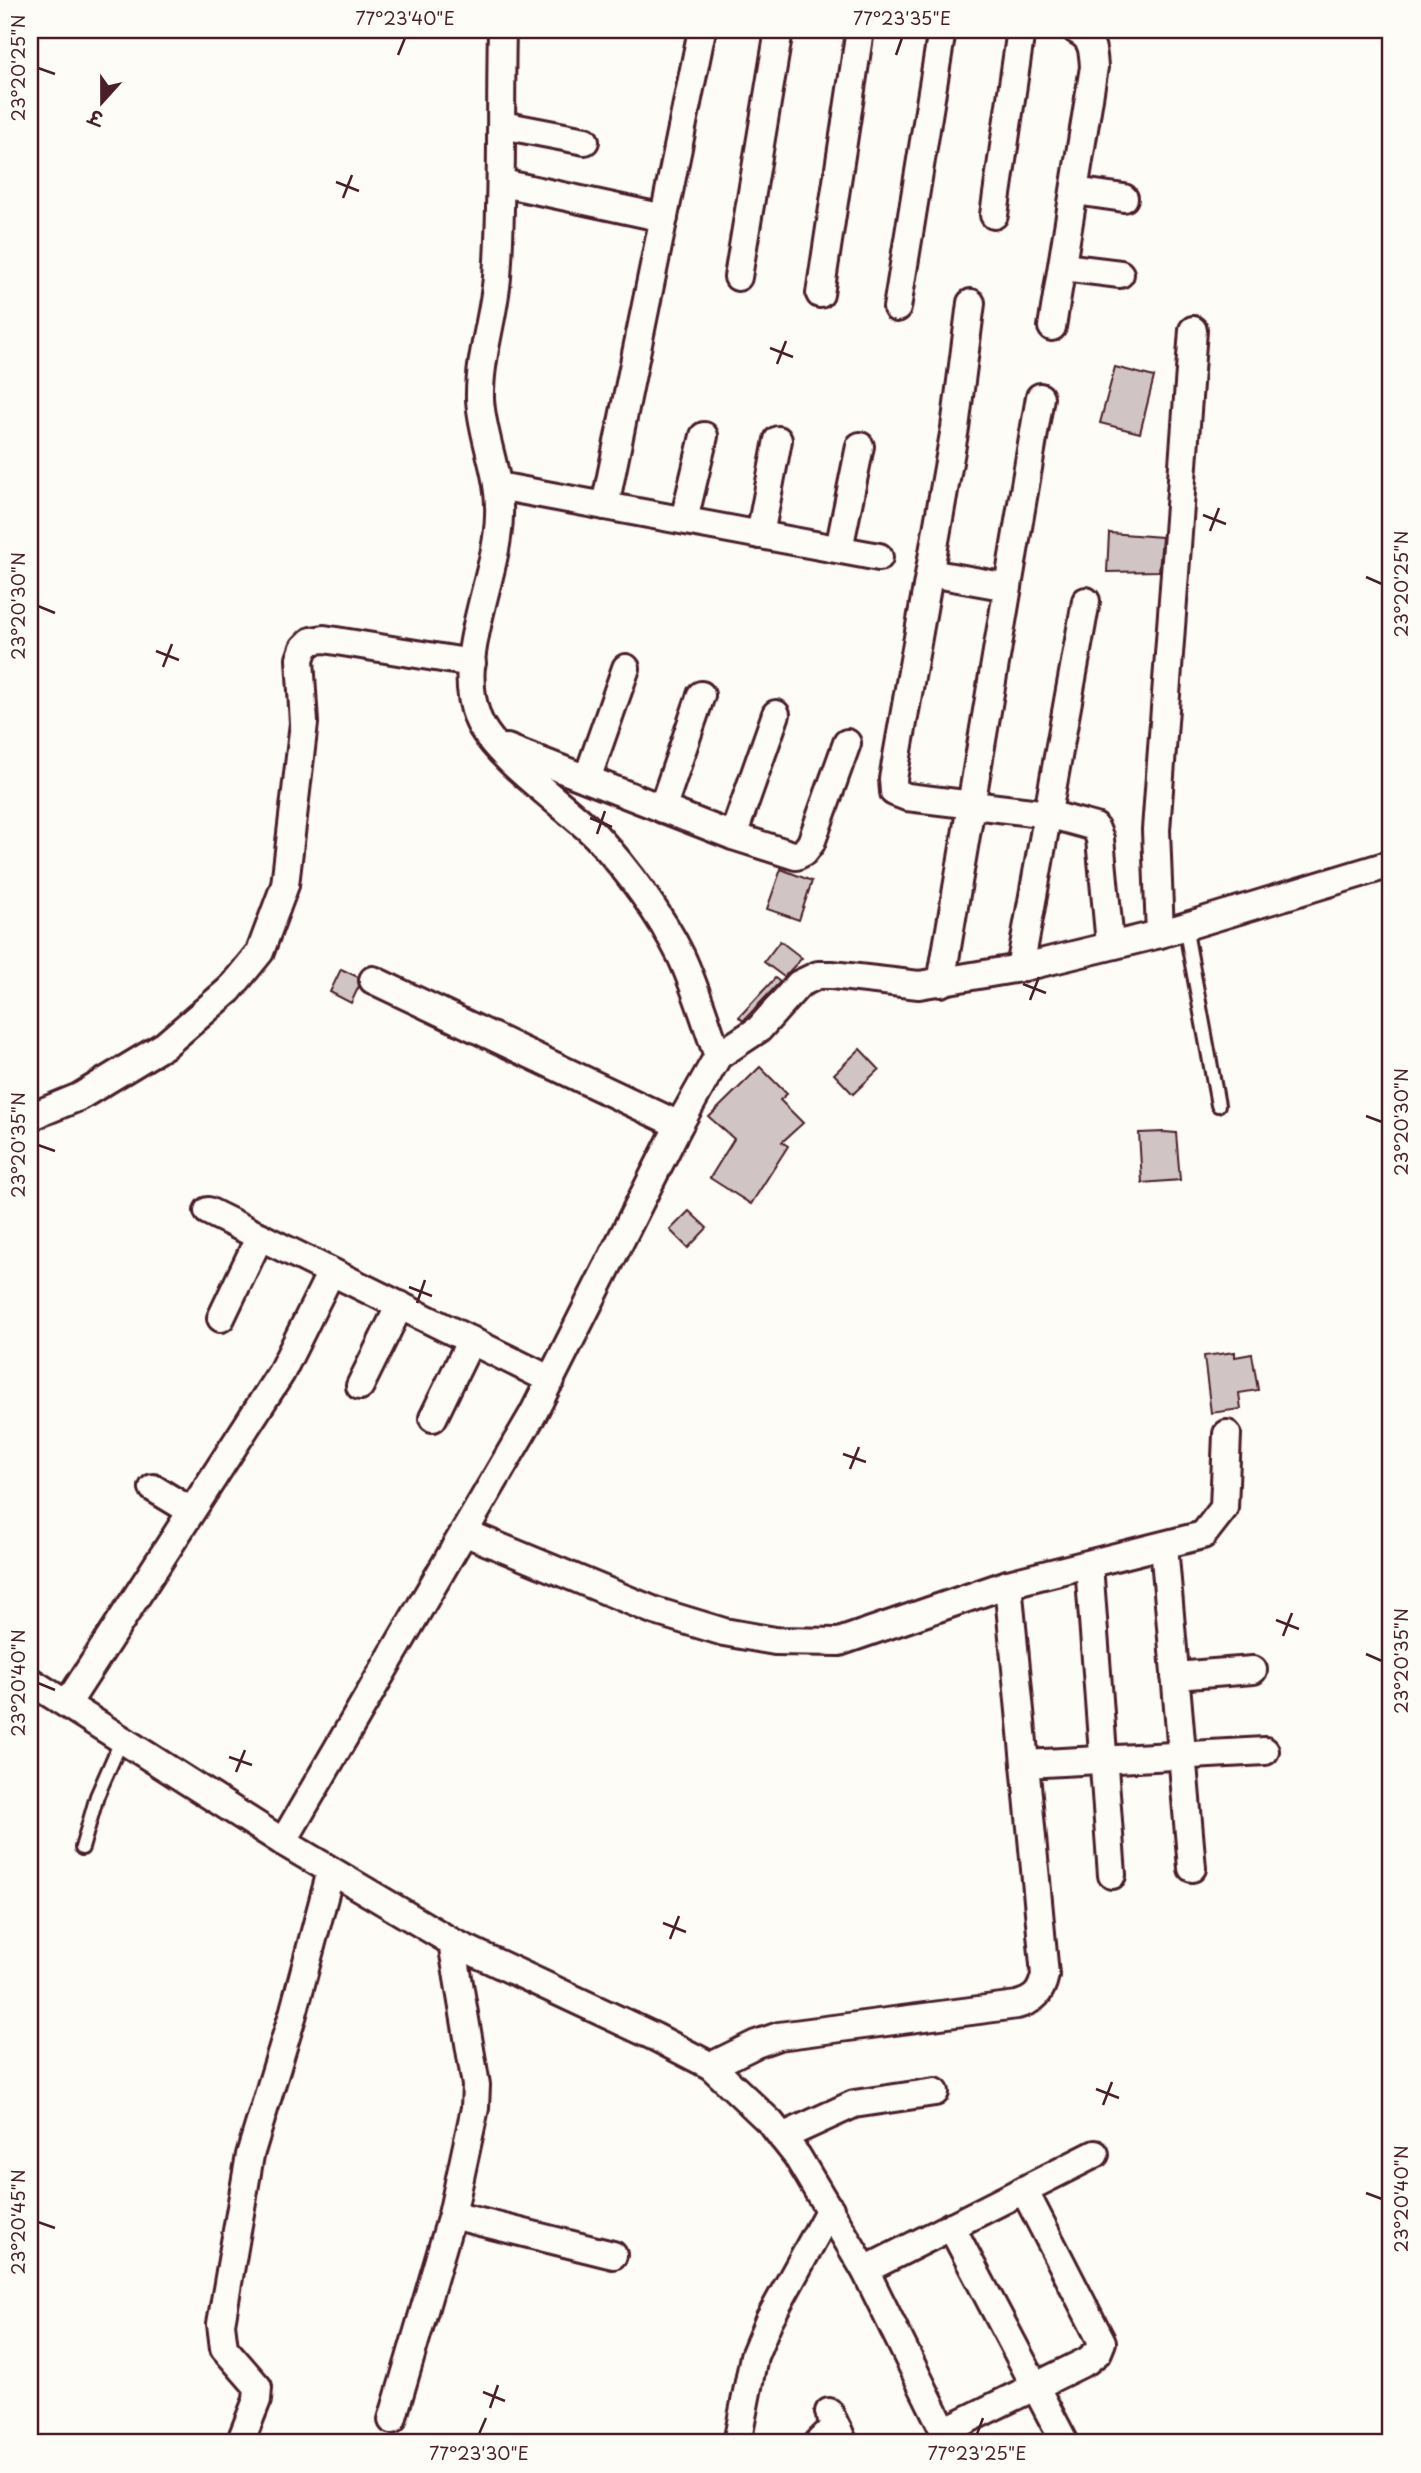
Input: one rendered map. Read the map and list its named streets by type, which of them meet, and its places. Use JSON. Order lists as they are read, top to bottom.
{
  "north": "bottom",
  "coordinates": [
    "77°23'40\"E",
    "77°23'35\"E",
    "23°20'25\"N",
    "23°20'30\"N",
    "23°20'35\"N",
    "23°20'40\"N",
    "23°20'45\"N",
    "77°23'30\"E",
    "77°23'25\"E"
  ]
}
